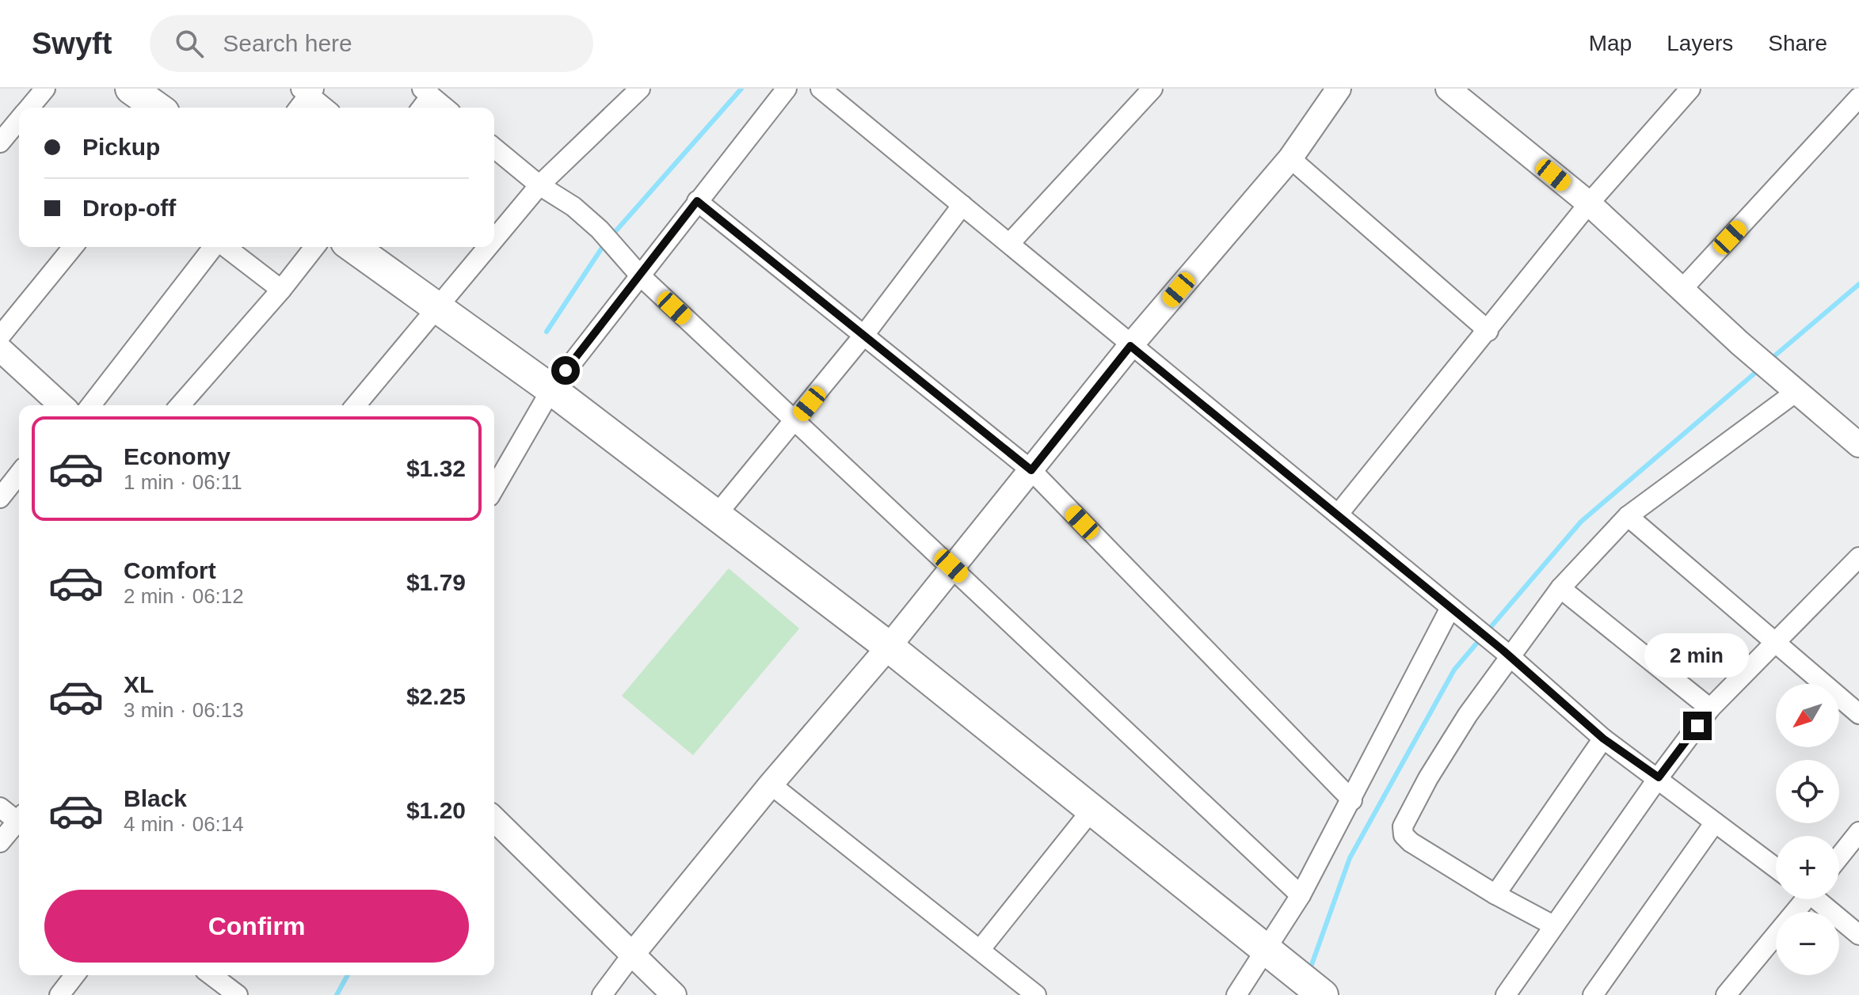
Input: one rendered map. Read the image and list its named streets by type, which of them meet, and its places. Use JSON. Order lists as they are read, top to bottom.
{
  "north": "bottom left",
  "page": {
    "header": "Swyft",
    "search": "Search here",
    "nav": ["Map", "Layers", "Share"],
    "banner": ["Pickup", "Drop-off"],
    "list": [
      {
        "name": "Economy",
        "note": "1 min · 06:11",
        "value": "$1.32"
      },
      {
        "name": "Comfort",
        "note": "2 min · 06:12",
        "value": "$1.79"
      },
      {
        "name": "XL",
        "note": "3 min · 06:13",
        "value": "$2.25"
      },
      {
        "name": "Black",
        "note": "4 min · 06:14",
        "value": "$1.20"
      }
    ],
    "bubble": "2 min",
    "map_buttons": ["+", "−"],
    "buttons": "Confirm"
  }
}
